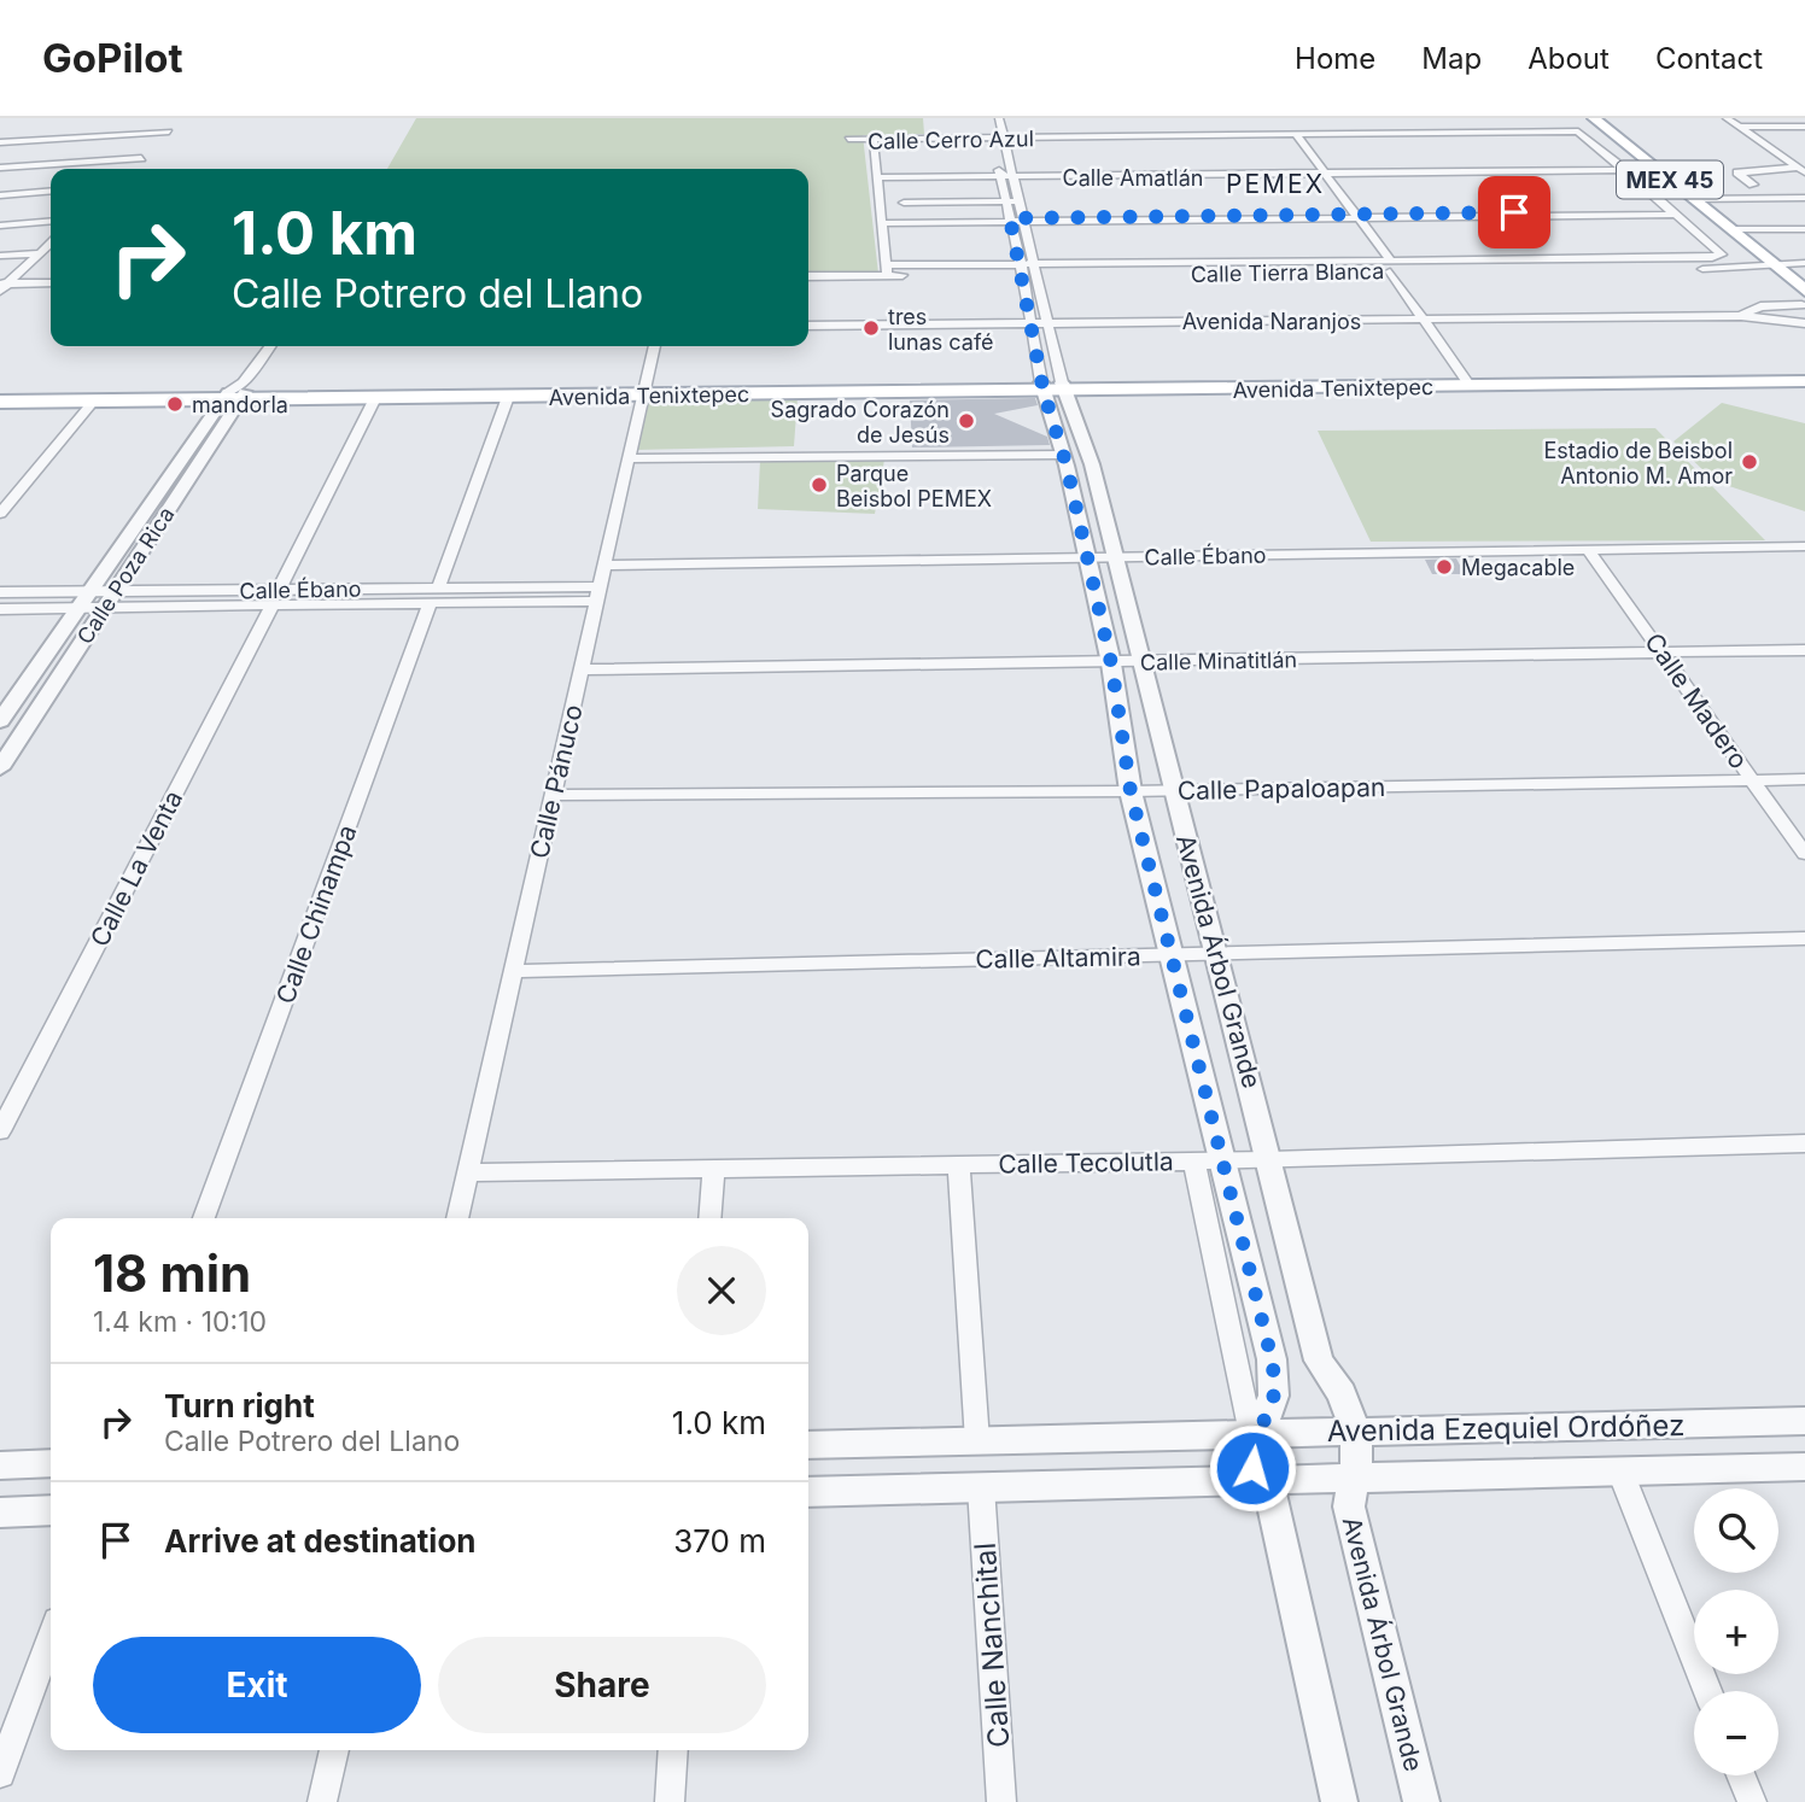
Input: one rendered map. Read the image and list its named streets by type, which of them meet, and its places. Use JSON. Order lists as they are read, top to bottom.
{
  "streets": {
    "main road": ["MEX 45", "Avenida Tenixtepec"],
    "street": [
      "Calle Cerro Azul",
      "Calle Amatlán",
      "Calle Tierra Blanca",
      "Avenida Naranjos",
      "Calle Ébano",
      "Calle Poza Rica",
      "Calle Minatitlán",
      "Calle Madero",
      "Calle Pánuco",
      "Calle Papaloapan",
      "Calle La Venta",
      "Calle Chinampa",
      "Calle Altamira",
      "Avenida Árbol Grande",
      "Calle Tecolutla",
      "Avenida Ezequiel Ordóñez",
      "Calle Nanchital"
    ]
  },
  "crossings": [
    ["Calle Cerro Azul", "Calle Amatlán"],
    ["Calle Cerro Azul", "Avenida Árbol Grande"],
    ["Calle Amatlán", "Avenida Árbol Grande"],
    ["MEX 45", "Calle Tierra Blanca"],
    ["MEX 45", "Avenida Naranjos"],
    ["Calle Tierra Blanca", "Avenida Árbol Grande"],
    ["Avenida Naranjos", "Avenida Árbol Grande"],
    ["Avenida Tenixtepec", "Calle Poza Rica"],
    ["Avenida Tenixtepec", "Calle Pánuco"],
    ["Avenida Tenixtepec", "Calle La Venta"],
    ["Avenida Tenixtepec", "Calle Chinampa"],
    ["Avenida Tenixtepec", "Avenida Árbol Grande"],
    ["Calle Ébano", "Calle Poza Rica"],
    ["Calle Ébano", "Calle Madero"],
    ["Calle Ébano", "Calle Pánuco"],
    ["Calle Ébano", "Calle La Venta"],
    ["Calle Ébano", "Calle Chinampa"],
    ["Calle Ébano", "Avenida Árbol Grande"],
    ["Calle Minatitlán", "Calle Madero"],
    ["Calle Minatitlán", "Calle Pánuco"],
    ["Calle Minatitlán", "Avenida Árbol Grande"],
    ["Calle Madero", "Calle Papaloapan"],
    ["Calle Pánuco", "Calle Papaloapan"],
    ["Calle Pánuco", "Calle Altamira"],
    ["Calle Pánuco", "Calle Tecolutla"],
    ["Calle Papaloapan", "Avenida Árbol Grande"],
    ["Calle Altamira", "Avenida Árbol Grande"],
    ["Avenida Árbol Grande", "Calle Tecolutla"],
    ["Avenida Árbol Grande", "Avenida Ezequiel Ordóñez"],
    ["Avenida Ezequiel Ordóñez", "Calle Nanchital"]
  ],
  "districts": ["PEMEX"],
  "places": [
    "tres lunas café",
    "mandorla",
    "Sagrado Corazón de Jesús",
    "Estadio de Beisbol Antonio M. Amor",
    "Parque Beisbol PEMEX",
    "Megacable"
  ],
  "page": {
    "header": "GoPilot",
    "nav": [
      "Home",
      "Map",
      "About",
      "Contact"
    ],
    "turn": ["1.0 km", "Calle Potrero del Llano"],
    "heading": ["18 min", "1.4 km · 10:10"],
    "list": [
      {
        "name": "Turn right",
        "note": "Calle Potrero del Llano",
        "value": "1.0 km"
      },
      {
        "name": "Arrive at destination",
        "value": "370 m"
      }
    ],
    "map_buttons": ["+", "−"],
    "buttons": ["Exit", "Share"]
  }
}
